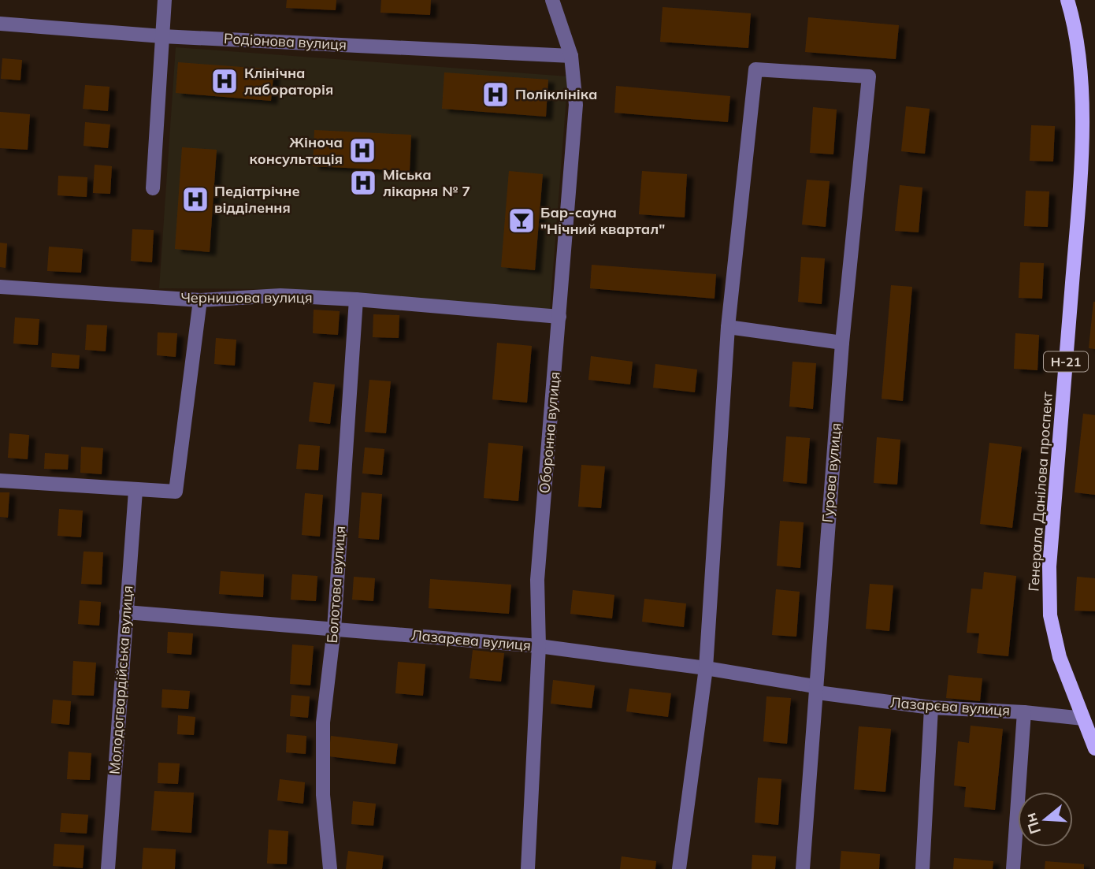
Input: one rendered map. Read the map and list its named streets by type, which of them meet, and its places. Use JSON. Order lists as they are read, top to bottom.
{
  "streets": {
    "main road": ["Н-21", "Генерала Данілова проспект"],
    "street": [
      "Родіонова вулиця",
      "Чернишова вулиця",
      "Оборонна вулиця",
      "Гурова вулиця",
      "Болотова вулиця",
      "Лазарєва вулиця",
      "Молодогвардійська вулиця"
    ]
  },
  "crossings": [
    ["Родіонова вулиця", "Оборонна вулиця"],
    ["Чернишова вулиця", "Оборонна вулиця"],
    ["Чернишова вулиця", "Болотова вулиця"],
    ["Оборонна вулиця", "Лазарєва вулиця"],
    ["Гурова вулиця", "Лазарєва вулиця"],
    ["Генерала Данілова проспект", "Лазарєва вулиця"],
    ["Болотова вулиця", "Лазарєва вулиця"],
    ["Лазарєва вулиця", "Молодогвардійська вулиця"]
  ],
  "places": {
    "hospital": [
      "Клінічна лабораторія",
      "Поліклініка",
      "Жіноча консультація",
      "Міська лікарня № 7",
      "Педіатрічне відділення"
    ],
    "bar": ["Бар-сауна \"Нічний квартал\""]
  },
  "north": "left"
}
